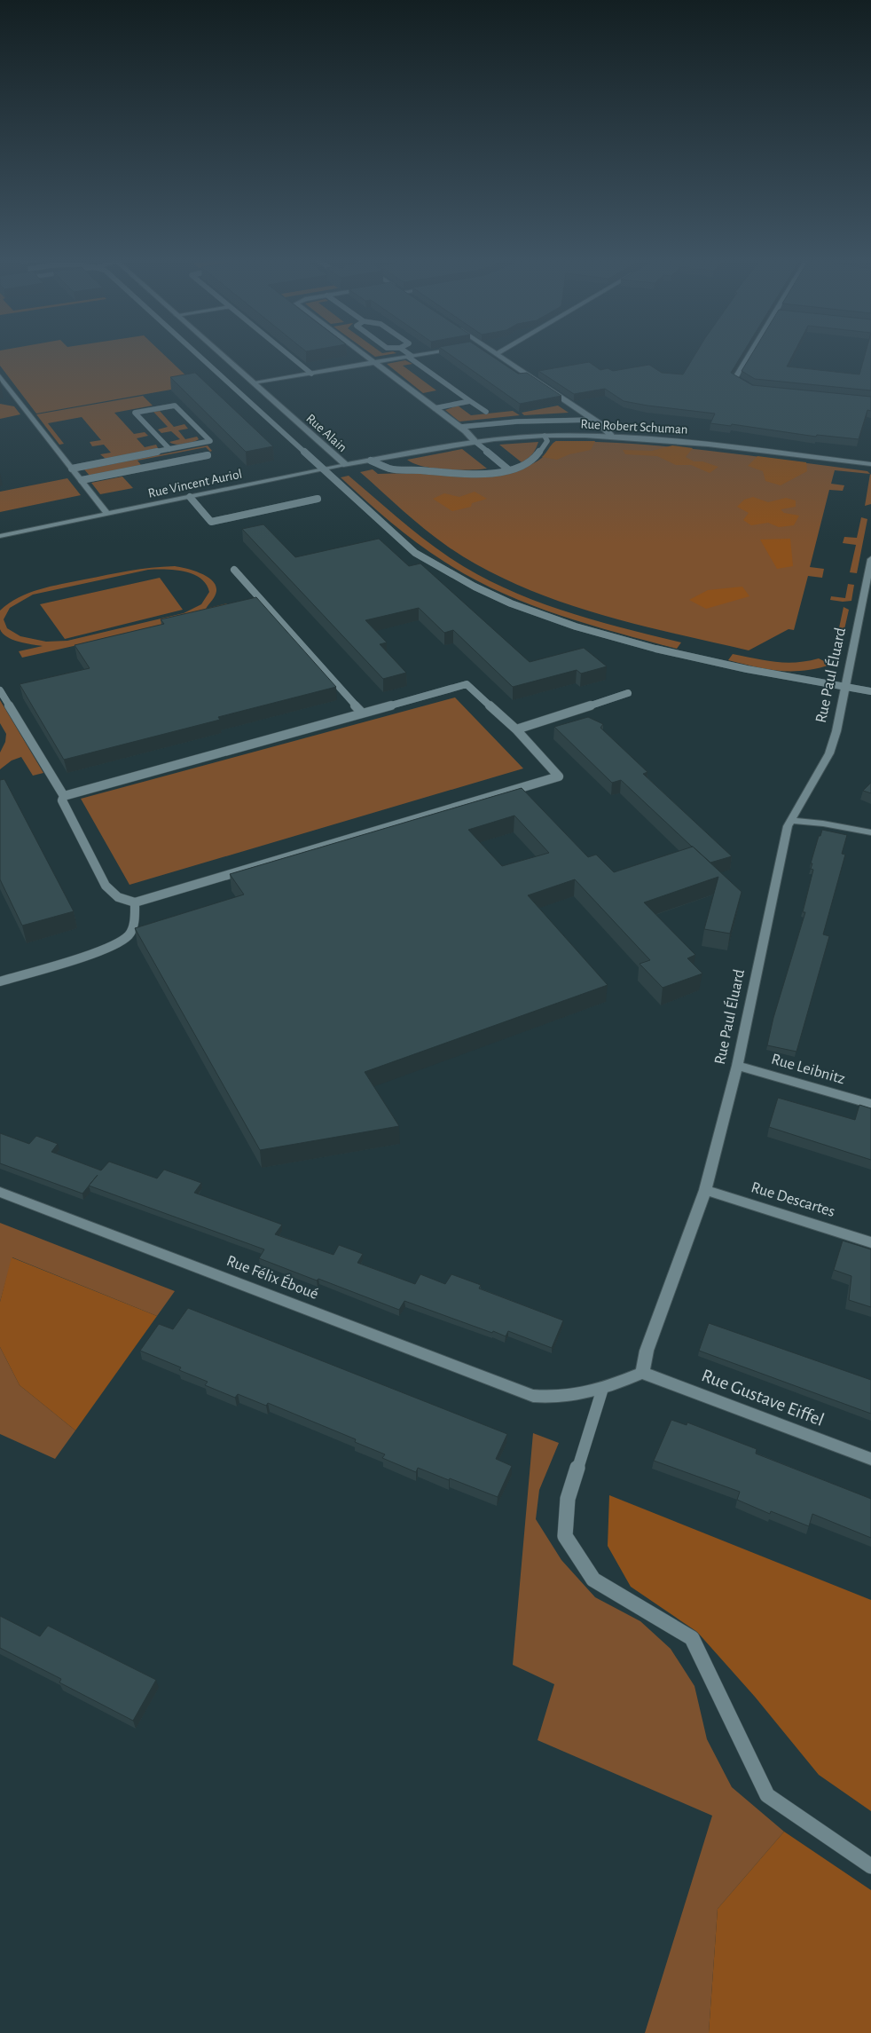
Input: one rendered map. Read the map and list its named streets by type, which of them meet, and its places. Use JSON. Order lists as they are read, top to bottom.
{
  "streets": {
    "street": [
      "Rue Robert Schuman",
      "Rue Alain",
      "Rue Vincent Auriol",
      "Rue Paul Éluard",
      "Rue Leibnitz",
      "Rue Descartes",
      "Rue Félix Éboué",
      "Rue Gustave Eiffel"
    ]
  },
  "crossings": [
    ["Rue Robert Schuman", "Rue Vincent Auriol"],
    ["Rue Alain", "Rue Vincent Auriol"],
    ["Rue Paul Éluard", "Rue Leibnitz"],
    ["Rue Paul Éluard", "Rue Descartes"],
    ["Rue Paul Éluard", "Rue Gustave Eiffel"]
  ]
}
